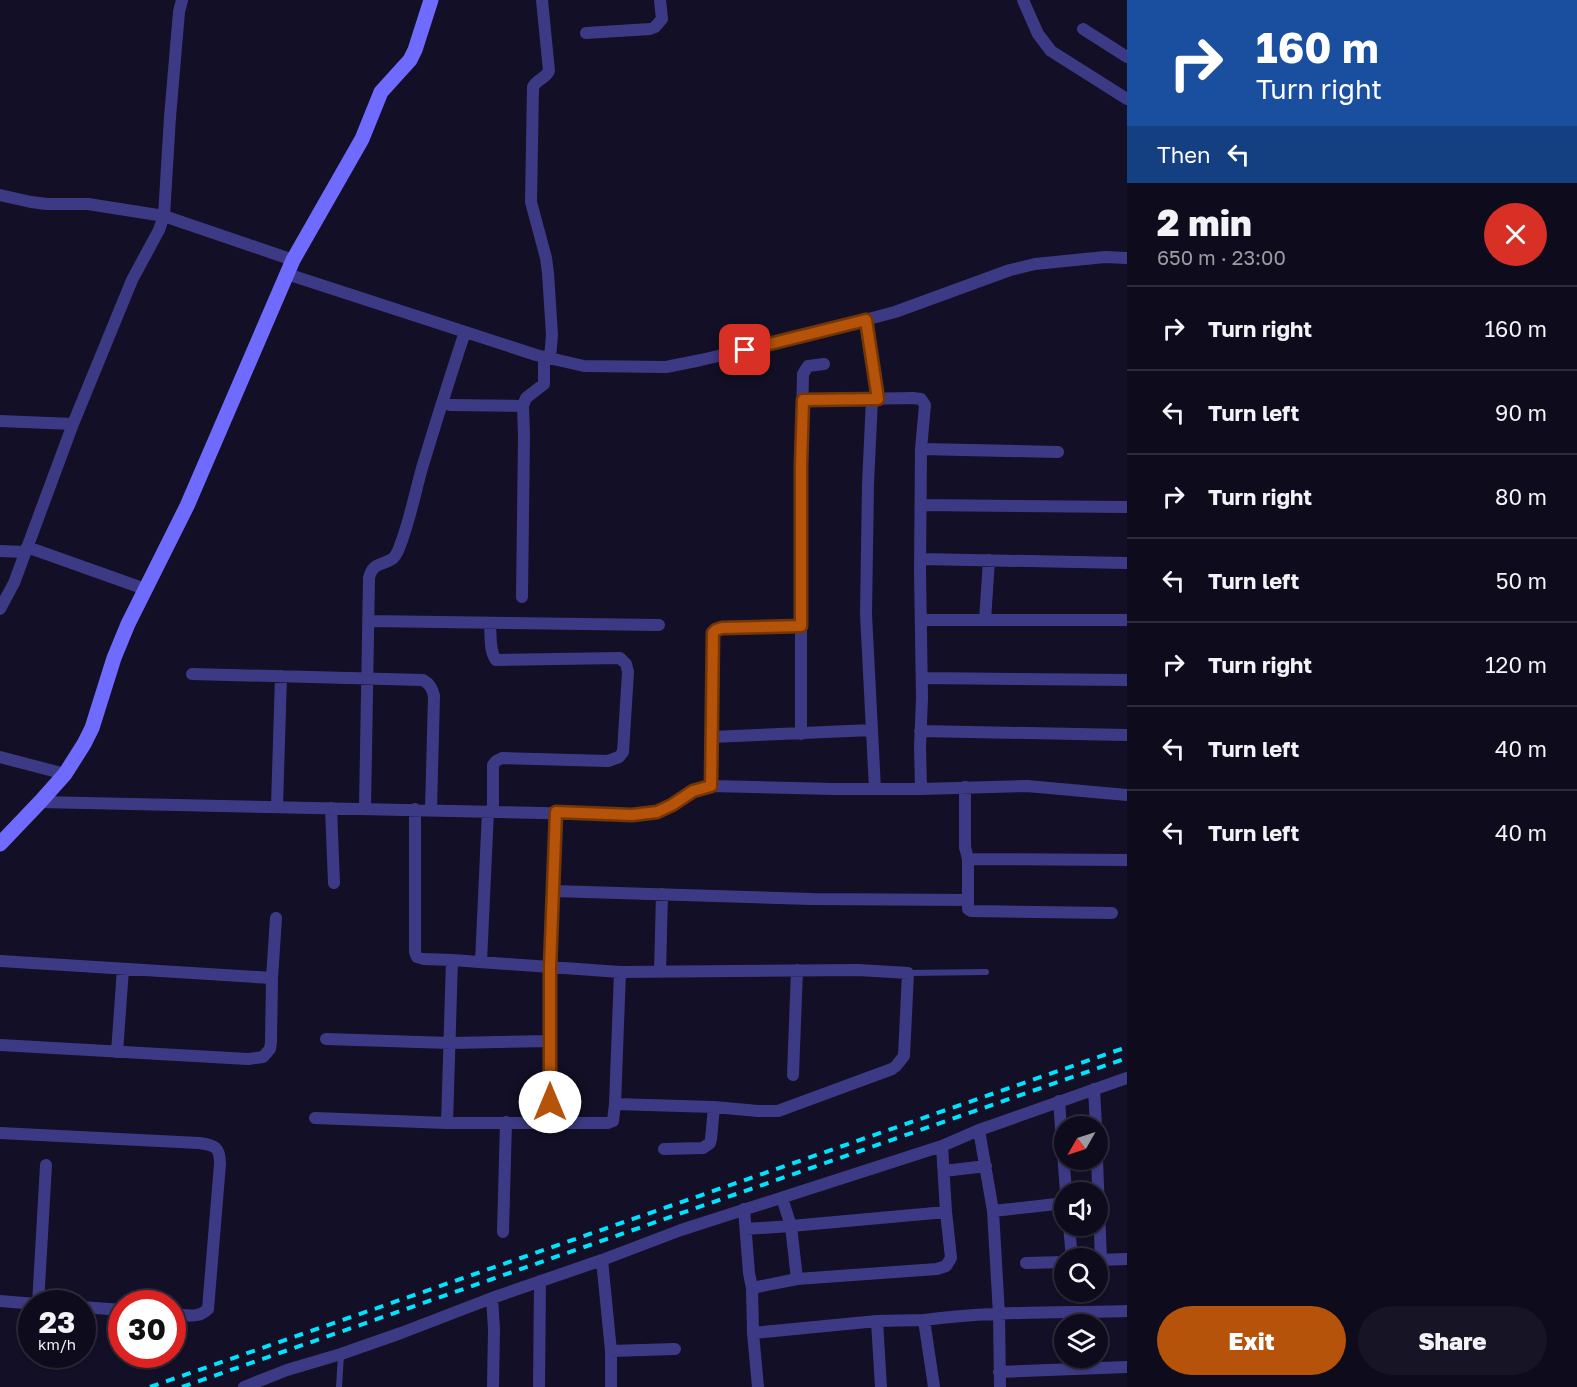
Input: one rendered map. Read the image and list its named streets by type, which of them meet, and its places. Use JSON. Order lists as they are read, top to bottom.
{
  "north": "bottom left",
  "page": {
    "turn": ["160 m", "Turn right"],
    "then": "Then",
    "heading": ["2 min", "650 m · 23:00"],
    "list": [
      {
        "name": "Turn right",
        "value": "160 m"
      },
      {
        "name": "Turn left",
        "value": "90 m"
      },
      {
        "name": "Turn right",
        "value": "80 m"
      },
      {
        "name": "Turn left",
        "value": "50 m"
      },
      {
        "name": "Turn right",
        "value": "120 m"
      },
      {
        "name": "Turn left",
        "value": "40 m"
      },
      {
        "name": "Turn left",
        "value": "40 m"
      }
    ],
    "speed": "23 km/h",
    "limit": "30",
    "buttons": ["Exit", "Share"]
  }
}
